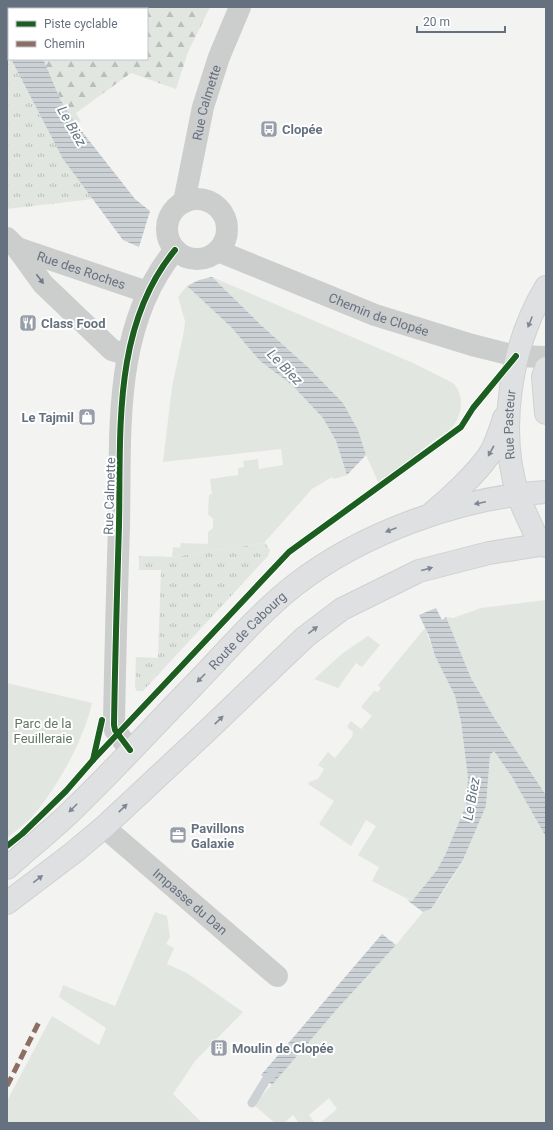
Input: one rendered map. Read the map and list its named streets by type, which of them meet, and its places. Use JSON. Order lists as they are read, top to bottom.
{
  "streets": {
    "main road": ["Rue Pasteur", "Route de Cabourg"],
    "street": [
      "Rue Calmette",
      "Rue des Roches",
      "Chemin de Clopée",
      "Impasse du Dan"
    ]
  },
  "crossings": [
    ["Rue Calmette", "Rue des Roches"],
    ["Rue Calmette", "Chemin de Clopée"],
    ["Rue Calmette", "Route de Cabourg"],
    ["Chemin de Clopée", "Rue Pasteur"],
    ["Rue Pasteur", "Route de Cabourg"]
  ],
  "water": ["Le Biez"],
  "parks": ["Parc de la Feuilleraie"],
  "places": {
    "bus stop": ["Clopée"],
    "restaurant": ["Class Food"],
    "shop": ["Le Tajmil"],
    "office": ["Pavillons Galaxie"],
    "building": ["Moulin de Clopée"]
  },
  "legend": ["Piste cyclable", "Chemin"],
  "scale_bar": "20 m"
}
